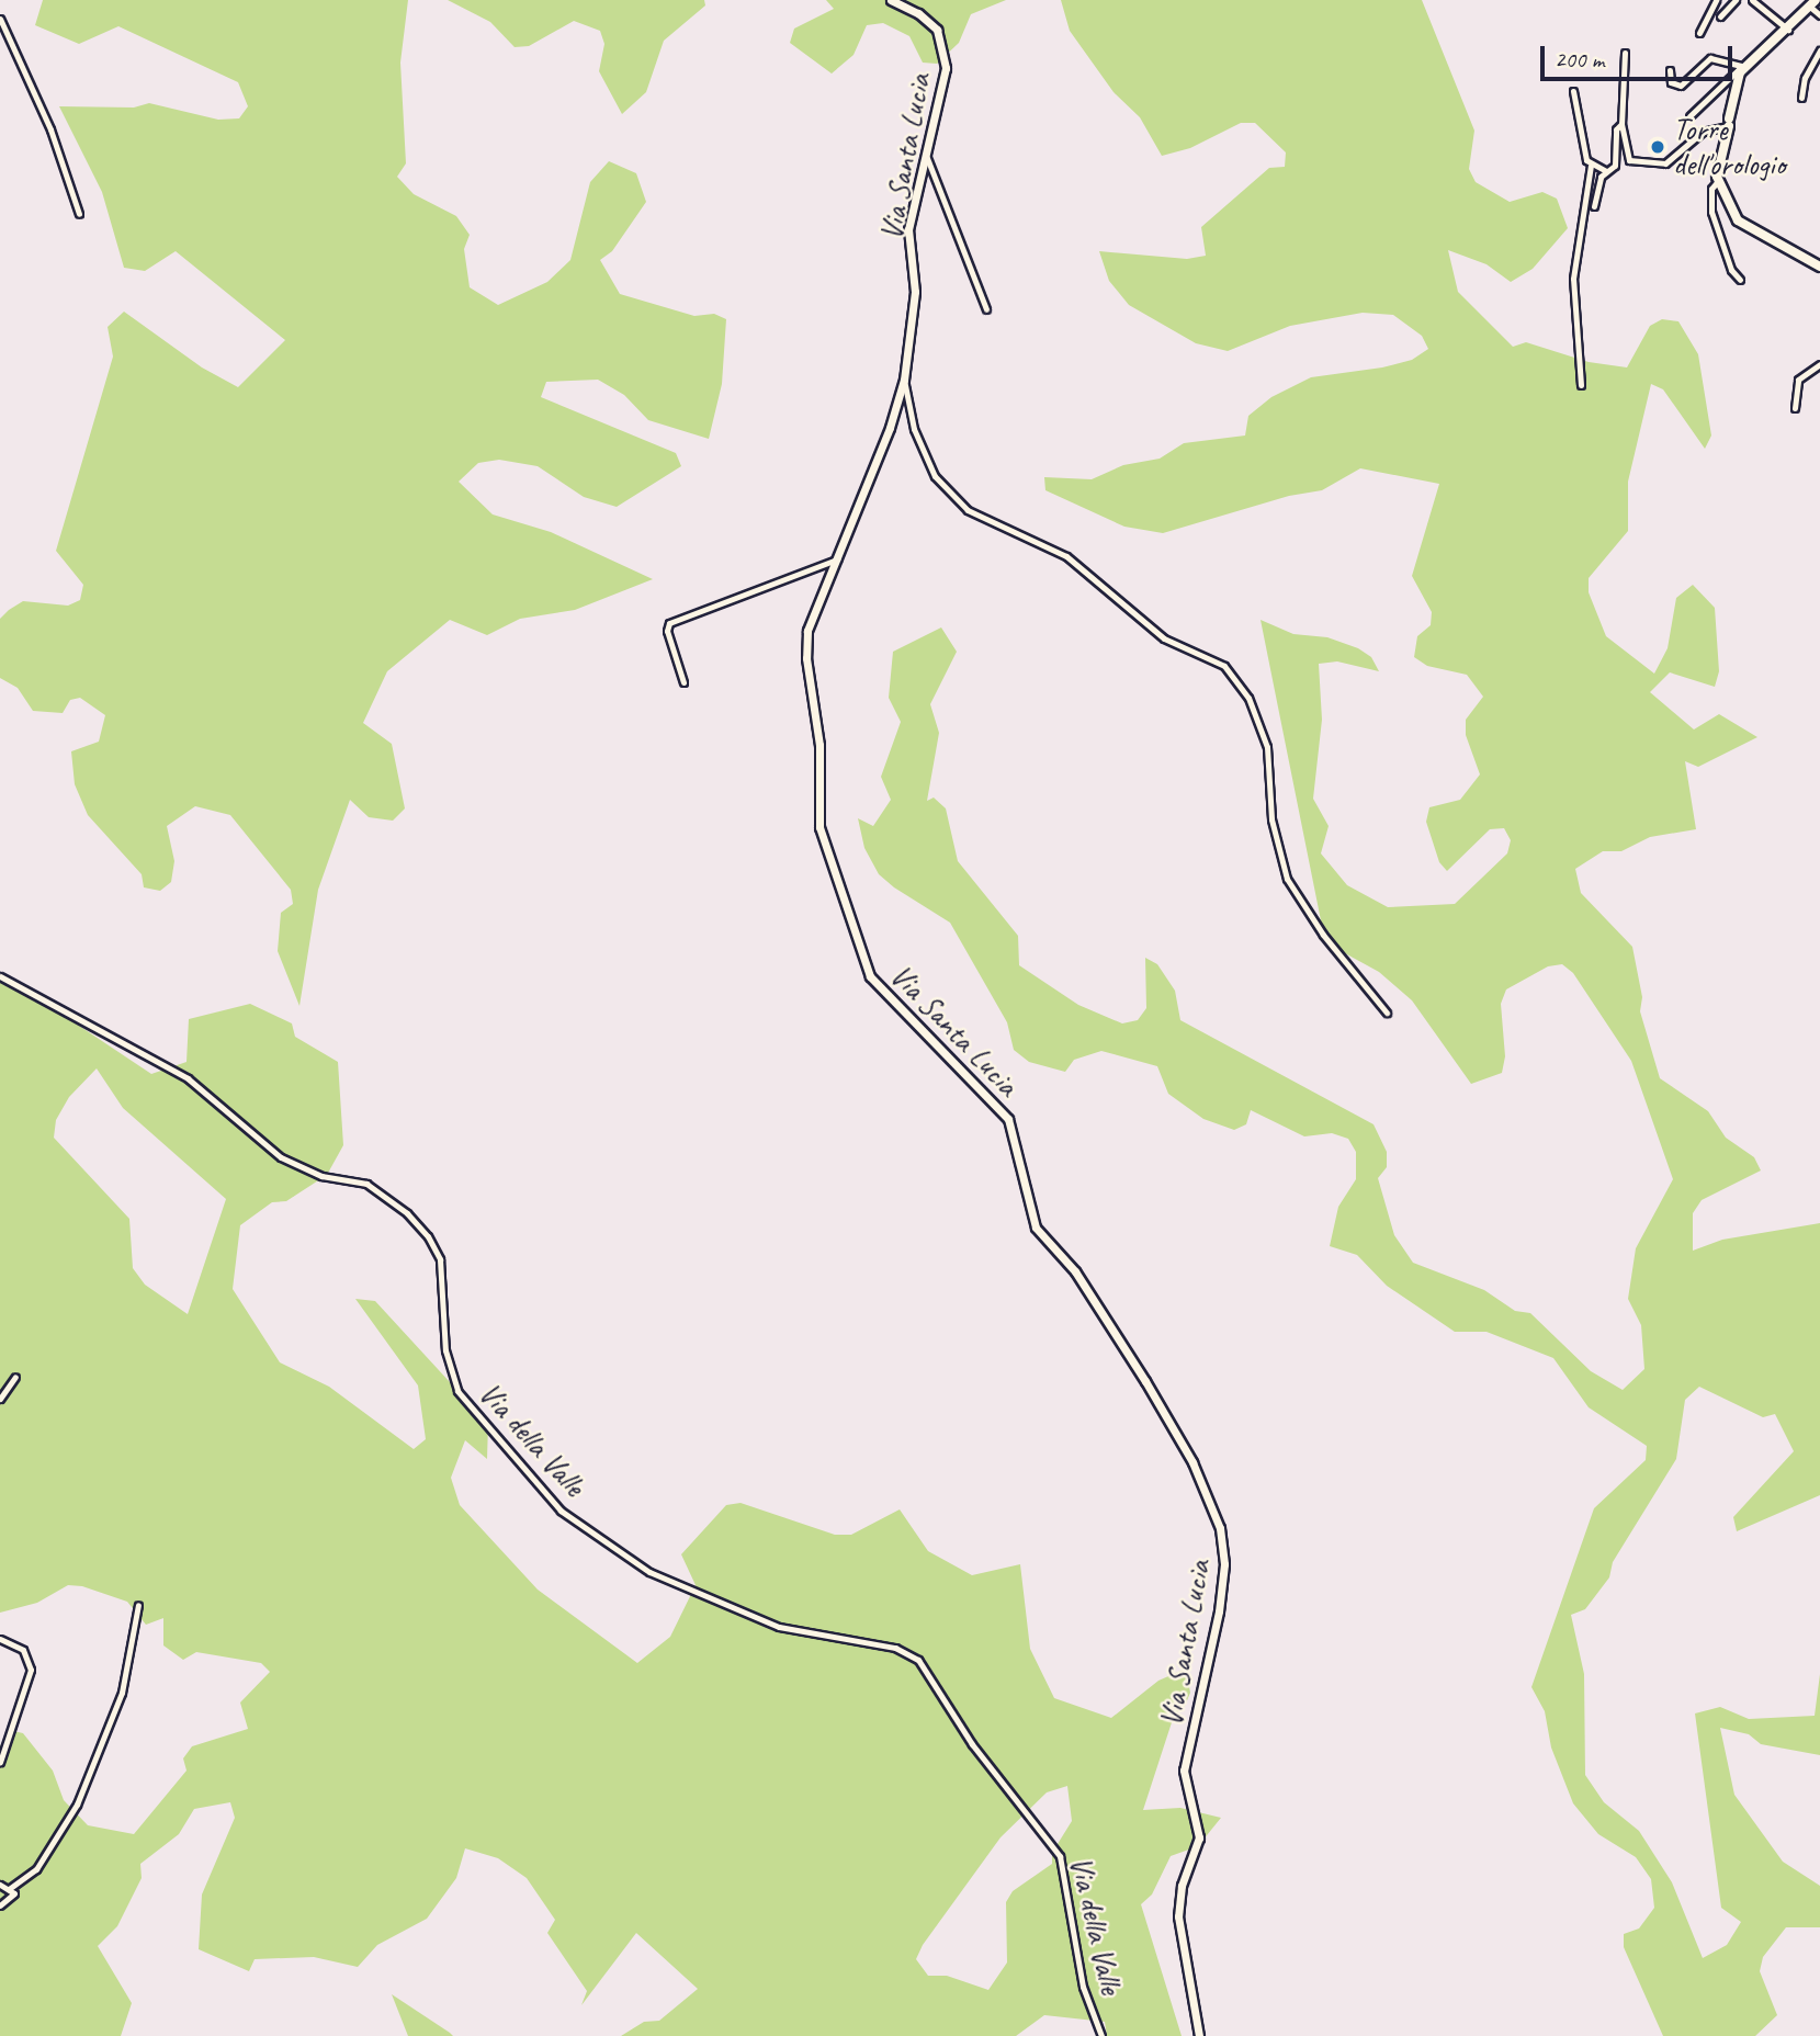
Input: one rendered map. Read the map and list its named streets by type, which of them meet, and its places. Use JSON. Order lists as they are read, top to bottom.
{
  "streets": {
    "street": ["Via Santa Lucia", "Via della Valle"]
  },
  "places": ["Torre dell'orologio"],
  "scale_bar": "200 m"
}
